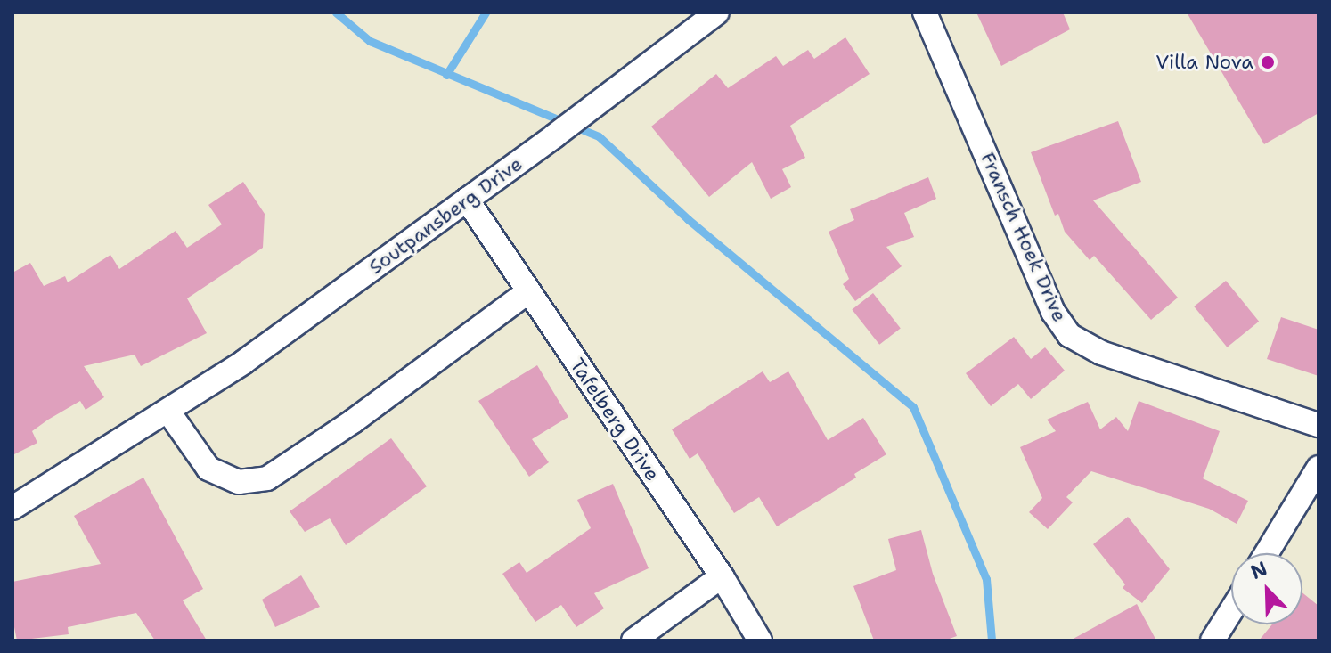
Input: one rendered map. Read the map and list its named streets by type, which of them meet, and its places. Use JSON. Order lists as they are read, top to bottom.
{
  "streets": {
    "street": ["Soutpansberg Drive", "Fransch Hoek Drive", "Tafelberg Drive"]
  },
  "crossings": [
    ["Soutpansberg Drive", "Tafelberg Drive"]
  ],
  "places": ["Villa Nova"],
  "north": "top left"
}
